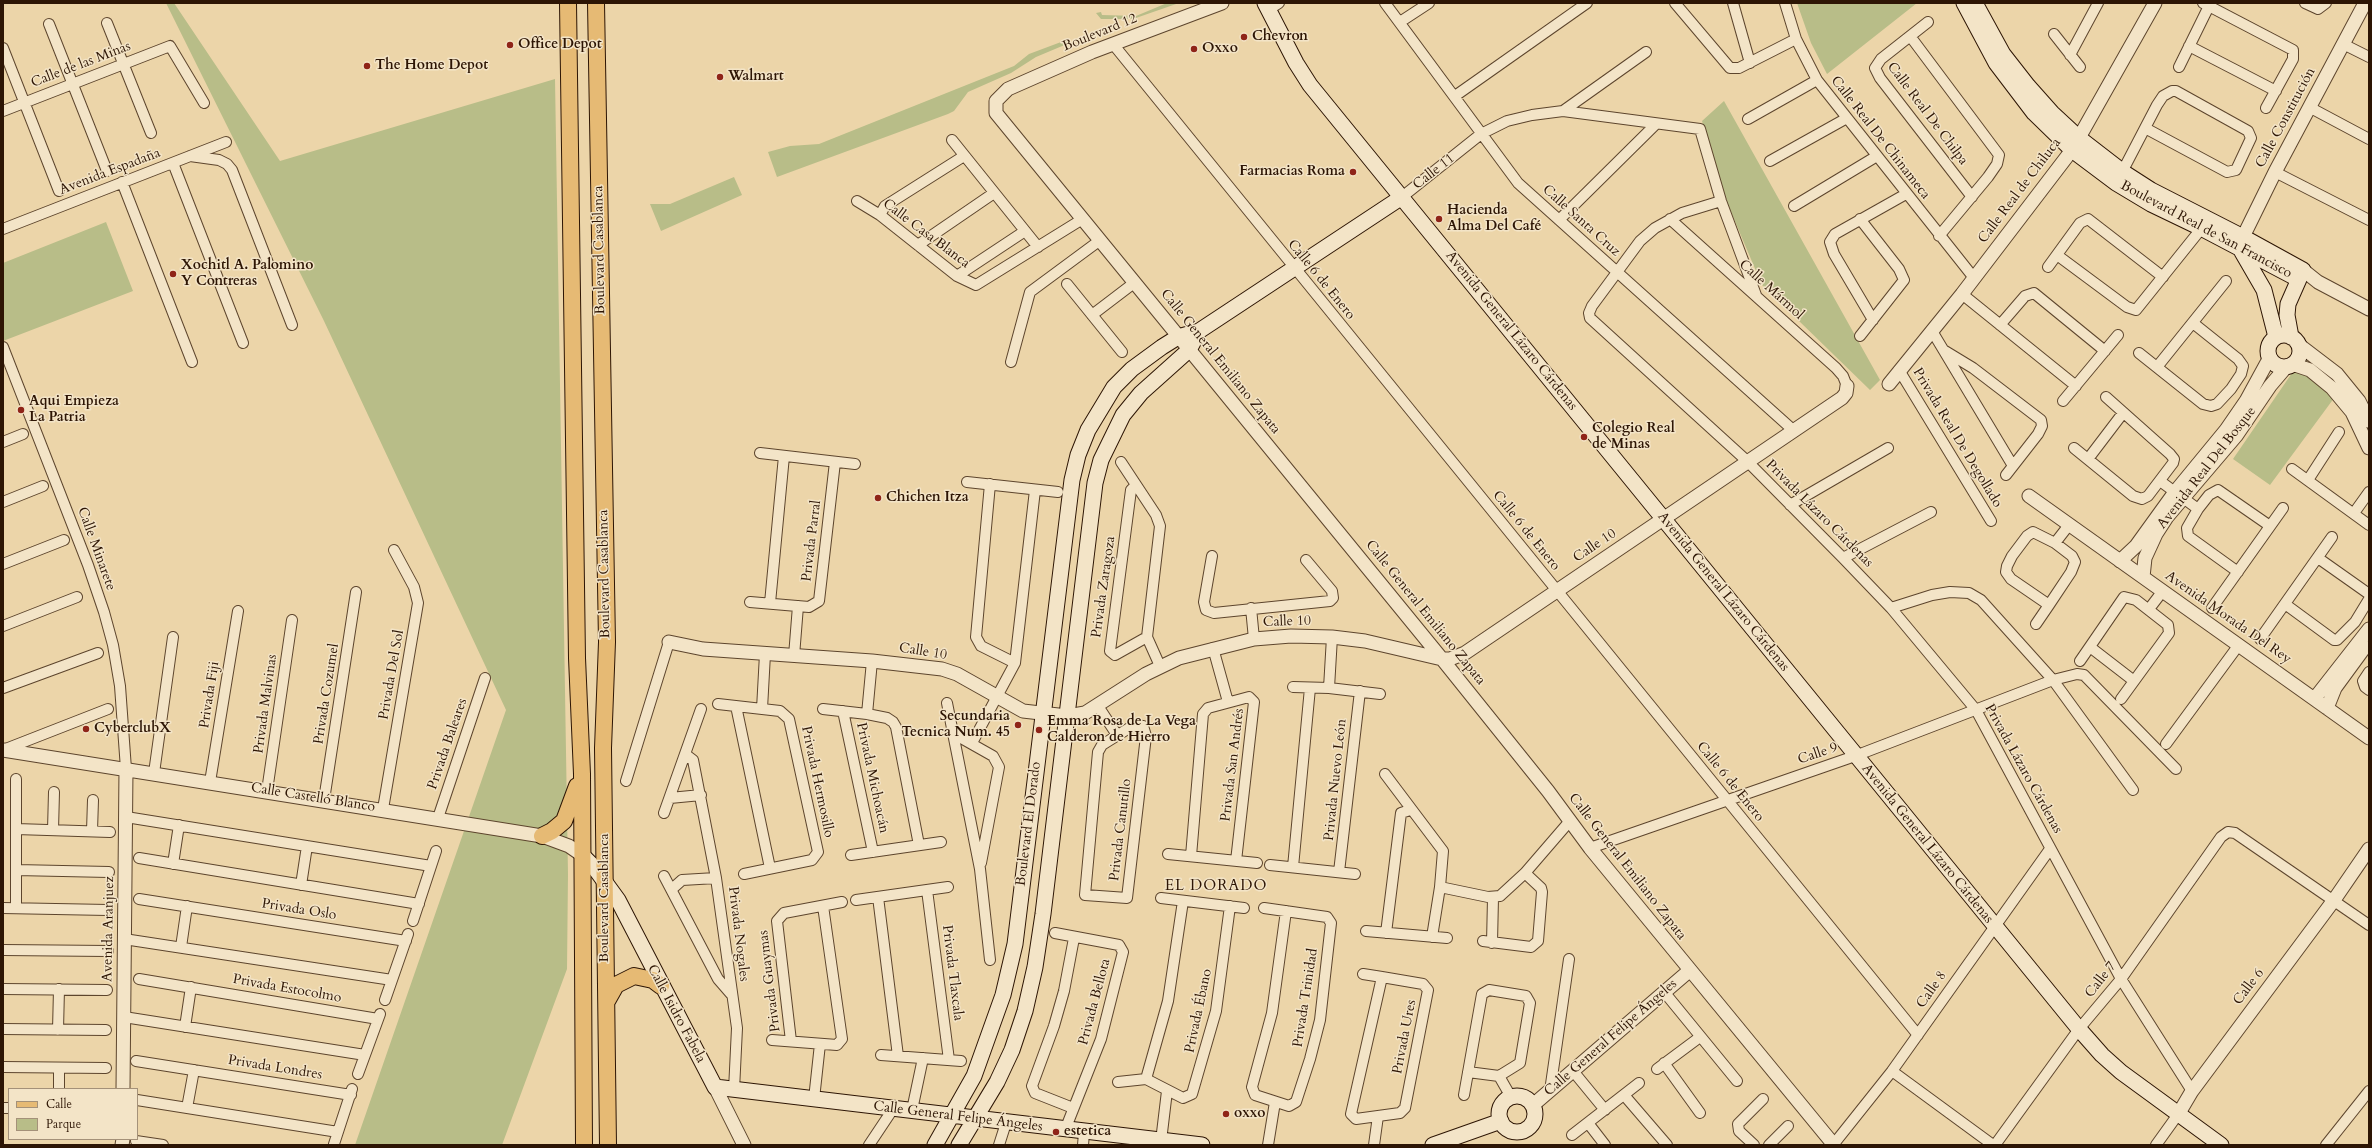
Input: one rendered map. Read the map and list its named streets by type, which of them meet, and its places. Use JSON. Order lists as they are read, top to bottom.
{
  "streets": {
    "main road": [
      "Calle 11",
      "Boulevard Real de San Francisco",
      "Boulevard Casablanca",
      "Avenida General Lázaro Cárdenas",
      "Calle Castelló Blanco",
      "Boulevard El Dorado",
      "Calle Isidro Fabela",
      "Calle General Felipe Ángeles"
    ],
    "street": [
      "Boulevard 12",
      "Calle de las Minas",
      "Calle Real De Chilpa",
      "Calle Constitución",
      "Calle Real De Chinameca",
      "Avenida Espadaña",
      "Calle Real de Chiluca",
      "Calle Santa Cruz",
      "Calle Casa Blanca",
      "Calle 6 de Enero",
      "Calle Mármol",
      "Calle General Emiliano Zapata",
      "Privada Real De Degollado",
      "Avenida Real Del Bosque",
      "Privada Lázaro Cárdenas",
      "Privada Parral",
      "Calle 10",
      "Calle Minarete",
      "Privada Zaragoza",
      "Avenida Morada Del Rey",
      "Privada Del Sol",
      "Privada Cozumel",
      "Privada Fiji",
      "Privada Malvinas",
      "Privada Baleares",
      "Calle 9",
      "Privada San Andrés",
      "Privada Michoacán",
      "Privada Nuevo León",
      "Privada Hermosillo",
      "Privada Canutillo",
      "Privada Oslo",
      "Avenida Aranjuez",
      "Privada Nogales",
      "Privada Tlaxcala",
      "Calle 7",
      "Privada Guaymas",
      "Calle 6",
      "Privada Estocolmo",
      "Calle 8",
      "Privada Trinidad",
      "Privada Bellota",
      "Privada Ébano",
      "Privada Ures",
      "Privada Londres"
    ]
  },
  "crossings": [
    ["Boulevard 12", "Calle 6 de Enero"],
    ["Boulevard 12", "Calle General Emiliano Zapata"],
    ["Calle Constitución", "Boulevard Real de San Francisco"],
    ["Calle Real De Chinameca", "Calle Real de Chiluca"],
    ["Calle 11", "Calle Santa Cruz"],
    ["Calle 11", "Calle 6 de Enero"],
    ["Calle 11", "Avenida General Lázaro Cárdenas"],
    ["Calle 11", "Calle General Emiliano Zapata"],
    ["Calle 11", "Boulevard El Dorado"],
    ["Calle Real de Chiluca", "Boulevard Real de San Francisco"],
    ["Calle Real de Chiluca", "Privada Real De Degollado"],
    ["Calle Santa Cruz", "Privada Lázaro Cárdenas"],
    ["Calle Santa Cruz", "Calle 10"],
    ["Calle Casa Blanca", "Calle General Emiliano Zapata"],
    ["Boulevard Casablanca", "Calle Castelló Blanco"],
    ["Boulevard Casablanca", "Calle Isidro Fabela"],
    ["Calle 6 de Enero", "Calle 10"],
    ["Calle 6 de Enero", "Calle 9"],
    ["Calle 6 de Enero", "Calle 8"],
    ["Calle Mármol", "Calle 10"],
    ["Avenida General Lázaro Cárdenas", "Calle 10"],
    ["Avenida General Lázaro Cárdenas", "Calle 9"],
    ["Avenida General Lázaro Cárdenas", "Calle 7"],
    ["Avenida General Lázaro Cárdenas", "Calle 6"],
    ["Avenida General Lázaro Cárdenas", "Calle 8"],
    ["Calle General Emiliano Zapata", "Calle 10"],
    ["Calle General Emiliano Zapata", "Calle 9"],
    ["Calle General Emiliano Zapata", "Boulevard El Dorado"],
    ["Calle General Emiliano Zapata", "Calle 8"],
    ["Calle General Emiliano Zapata", "Calle General Felipe Ángeles"],
    ["Avenida Real Del Bosque", "Avenida Morada Del Rey"],
    ["Privada Lázaro Cárdenas", "Calle 10"],
    ["Privada Lázaro Cárdenas", "Calle 9"],
    ["Privada Lázaro Cárdenas", "Calle 7"],
    ["Privada Lázaro Cárdenas", "Calle 6"],
    ["Privada Lázaro Cárdenas", "Calle 8"],
    ["Calle 10", "Privada San Andrés"],
    ["Calle 10", "Privada Michoacán"],
    ["Calle 10", "Boulevard El Dorado"],
    ["Calle Minarete", "Calle Castelló Blanco"],
    ["Calle Minarete", "Avenida Aranjuez"],
    ["Privada Del Sol", "Calle Castelló Blanco"],
    ["Privada Cozumel", "Calle Castelló Blanco"],
    ["Privada Fiji", "Calle Castelló Blanco"],
    ["Privada Malvinas", "Calle Castelló Blanco"],
    ["Privada Baleares", "Calle Castelló Blanco"],
    ["Calle Castelló Blanco", "Avenida Aranjuez"],
    ["Calle Castelló Blanco", "Calle Isidro Fabela"],
    ["Boulevard El Dorado", "Calle General Felipe Ángeles"],
    ["Privada Nogales", "Calle General Felipe Ángeles"],
    ["Calle 7", "Calle 6"],
    ["Privada Bellota", "Calle General Felipe Ángeles"],
    ["Calle Isidro Fabela", "Calle General Felipe Ángeles"]
  ],
  "districts": ["EL DORADO"],
  "places": [
    "Chevron",
    "Office Depot",
    "Oxxo",
    "The Home Depot",
    "Walmart",
    "Farmacias Roma",
    "Hacienda Alma Del Café",
    "Xochitl A. Palomino Y Contreras",
    "Aqui Empieza La Patria",
    "Colegio Real de Minas",
    "Chichen Itza",
    "Secundaria Tecnica Num. 45",
    "CyberclubX",
    "Emma Rosa de La Vega Calderon de Hierro",
    "oxxo",
    "estetica"
  ],
  "legend": ["Calle", "Parque"]
}
